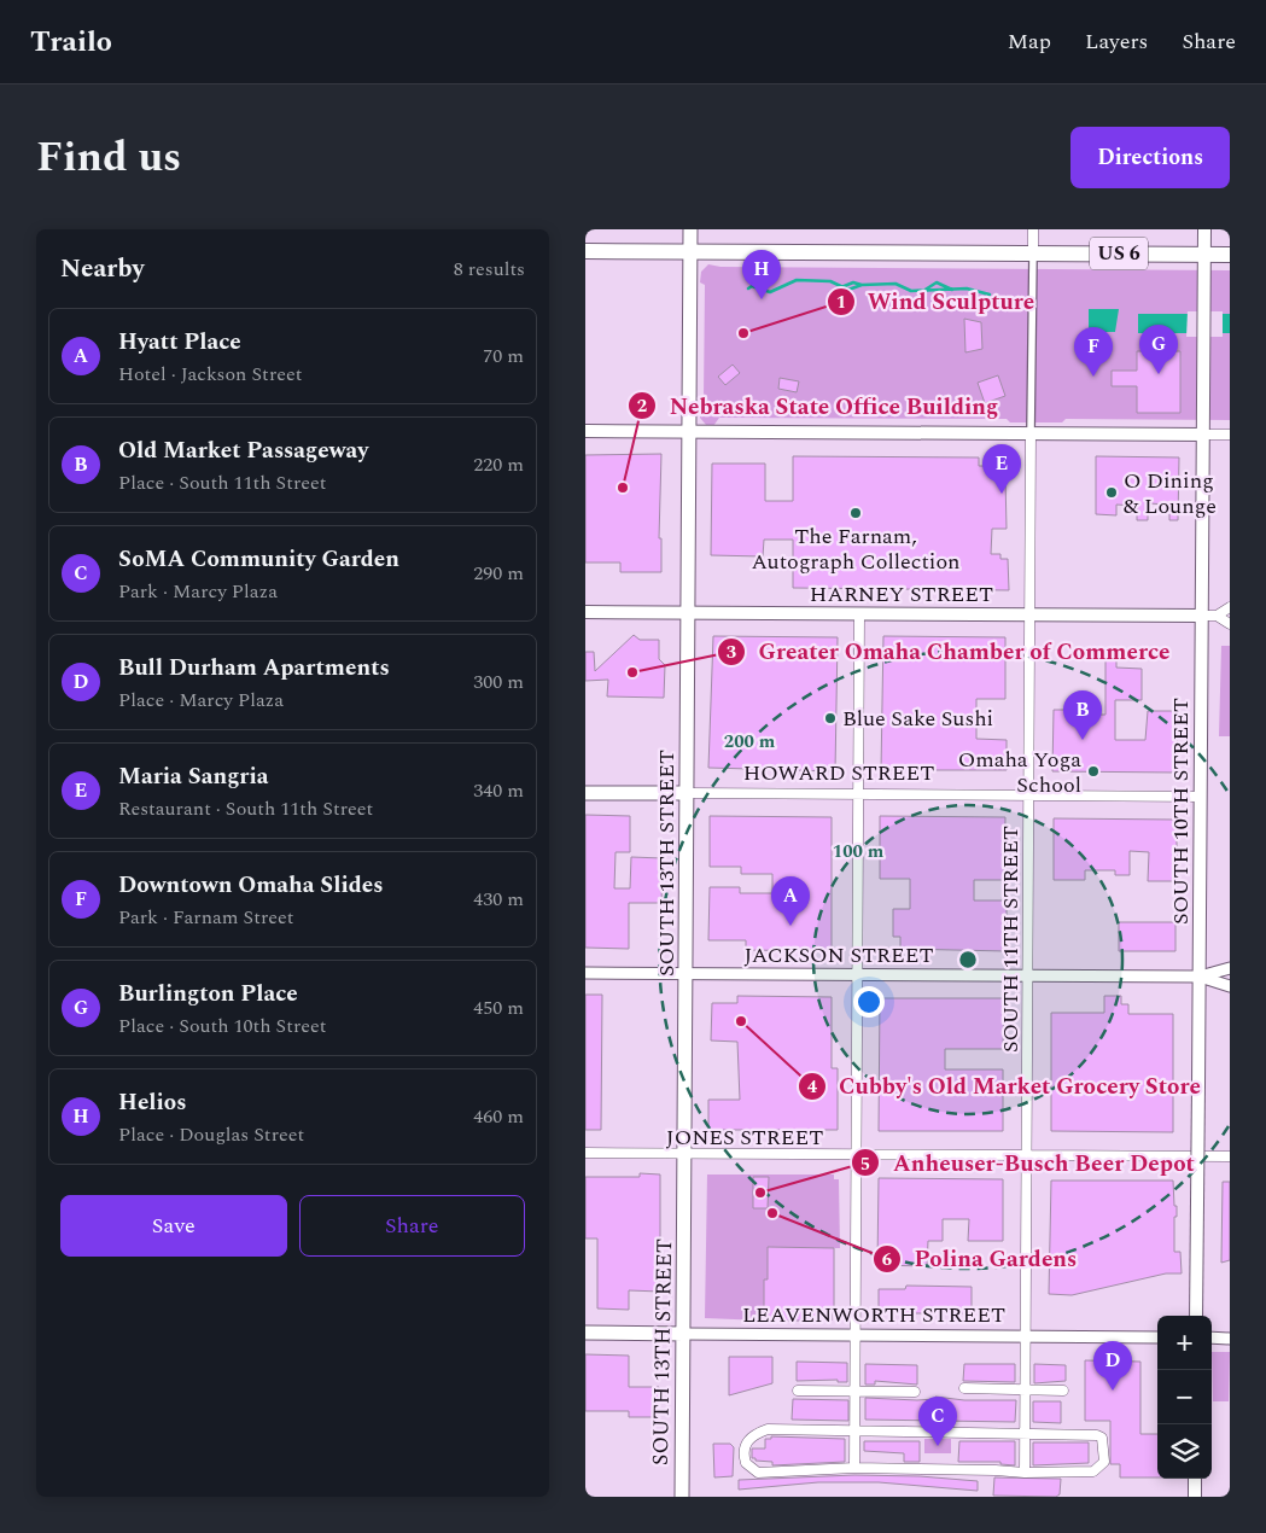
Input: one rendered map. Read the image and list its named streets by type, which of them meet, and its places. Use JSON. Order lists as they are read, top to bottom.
{
  "streets": {
    "highway": ["US 6"],
    "main road": [
      "HARNEY STREET",
      "HOWARD STREET",
      "SOUTH 10TH STREET",
      "SOUTH 13TH STREET",
      "LEAVENWORTH STREET"
    ],
    "street": ["SOUTH 11TH STREET", "JACKSON STREET", "JONES STREET"]
  },
  "crossings": [
    ["US 6", "SOUTH 10TH STREET"],
    ["US 6", "SOUTH 13TH STREET"],
    ["HARNEY STREET", "SOUTH 10TH STREET"],
    ["HARNEY STREET", "SOUTH 13TH STREET"],
    ["HARNEY STREET", "SOUTH 11TH STREET"],
    ["HOWARD STREET", "SOUTH 10TH STREET"],
    ["HOWARD STREET", "SOUTH 13TH STREET"],
    ["HOWARD STREET", "SOUTH 11TH STREET"],
    ["SOUTH 10TH STREET", "JACKSON STREET"],
    ["SOUTH 13TH STREET", "JACKSON STREET"],
    ["SOUTH 13TH STREET", "JONES STREET"],
    ["SOUTH 13TH STREET", "LEAVENWORTH STREET"],
    ["SOUTH 11TH STREET", "JACKSON STREET"],
    ["SOUTH 11TH STREET", "JONES STREET"],
    ["SOUTH 11TH STREET", "LEAVENWORTH STREET"]
  ],
  "places": [
    "Wind Sculpture",
    "Nebraska State Office Building",
    "O Dining & Lounge",
    "The Farnam, Autograph Collection",
    "Greater Omaha Chamber of Commerce",
    "Blue Sake Sushi",
    "Omaha Yoga School",
    "Cubby's Old Market Grocery Store",
    "Anheuser-Busch Beer Depot",
    "Polina Gardens"
  ],
  "page": {
    "header": "Trailo",
    "nav": ["Map", "Layers", "Share"],
    "title": "Find us",
    "buttons": [
      "Directions",
      ["Save", "Share"]
    ],
    "heading": ["Nearby", "8 results"],
    "pins": [
      "H",
      "G",
      "F",
      "E",
      "B",
      "A",
      "D",
      "C"
    ],
    "list": [
      {
        "mark": "A",
        "name": "Hyatt Place",
        "note": "Hotel · Jackson Street",
        "value": "70 m"
      },
      {
        "mark": "B",
        "name": "Old Market Passageway",
        "note": "Place · South 11th Street",
        "value": "220 m"
      },
      {
        "mark": "C",
        "name": "SoMA Community Garden",
        "note": "Park · Marcy Plaza",
        "value": "290 m"
      },
      {
        "mark": "D",
        "name": "Bull Durham Apartments",
        "note": "Place · Marcy Plaza",
        "value": "300 m"
      },
      {
        "mark": "E",
        "name": "Maria Sangria",
        "note": "Restaurant · South 11th Street",
        "value": "340 m"
      },
      {
        "mark": "F",
        "name": "Downtown Omaha Slides",
        "note": "Park · Farnam Street",
        "value": "430 m"
      },
      {
        "mark": "G",
        "name": "Burlington Place",
        "note": "Place · South 10th Street",
        "value": "450 m"
      },
      {
        "mark": "H",
        "name": "Helios",
        "note": "Place · Douglas Street",
        "value": "460 m"
      }
    ],
    "map_buttons": ["+", "−"]
  },
  "rings": ["200 m", "100 m"]
}
